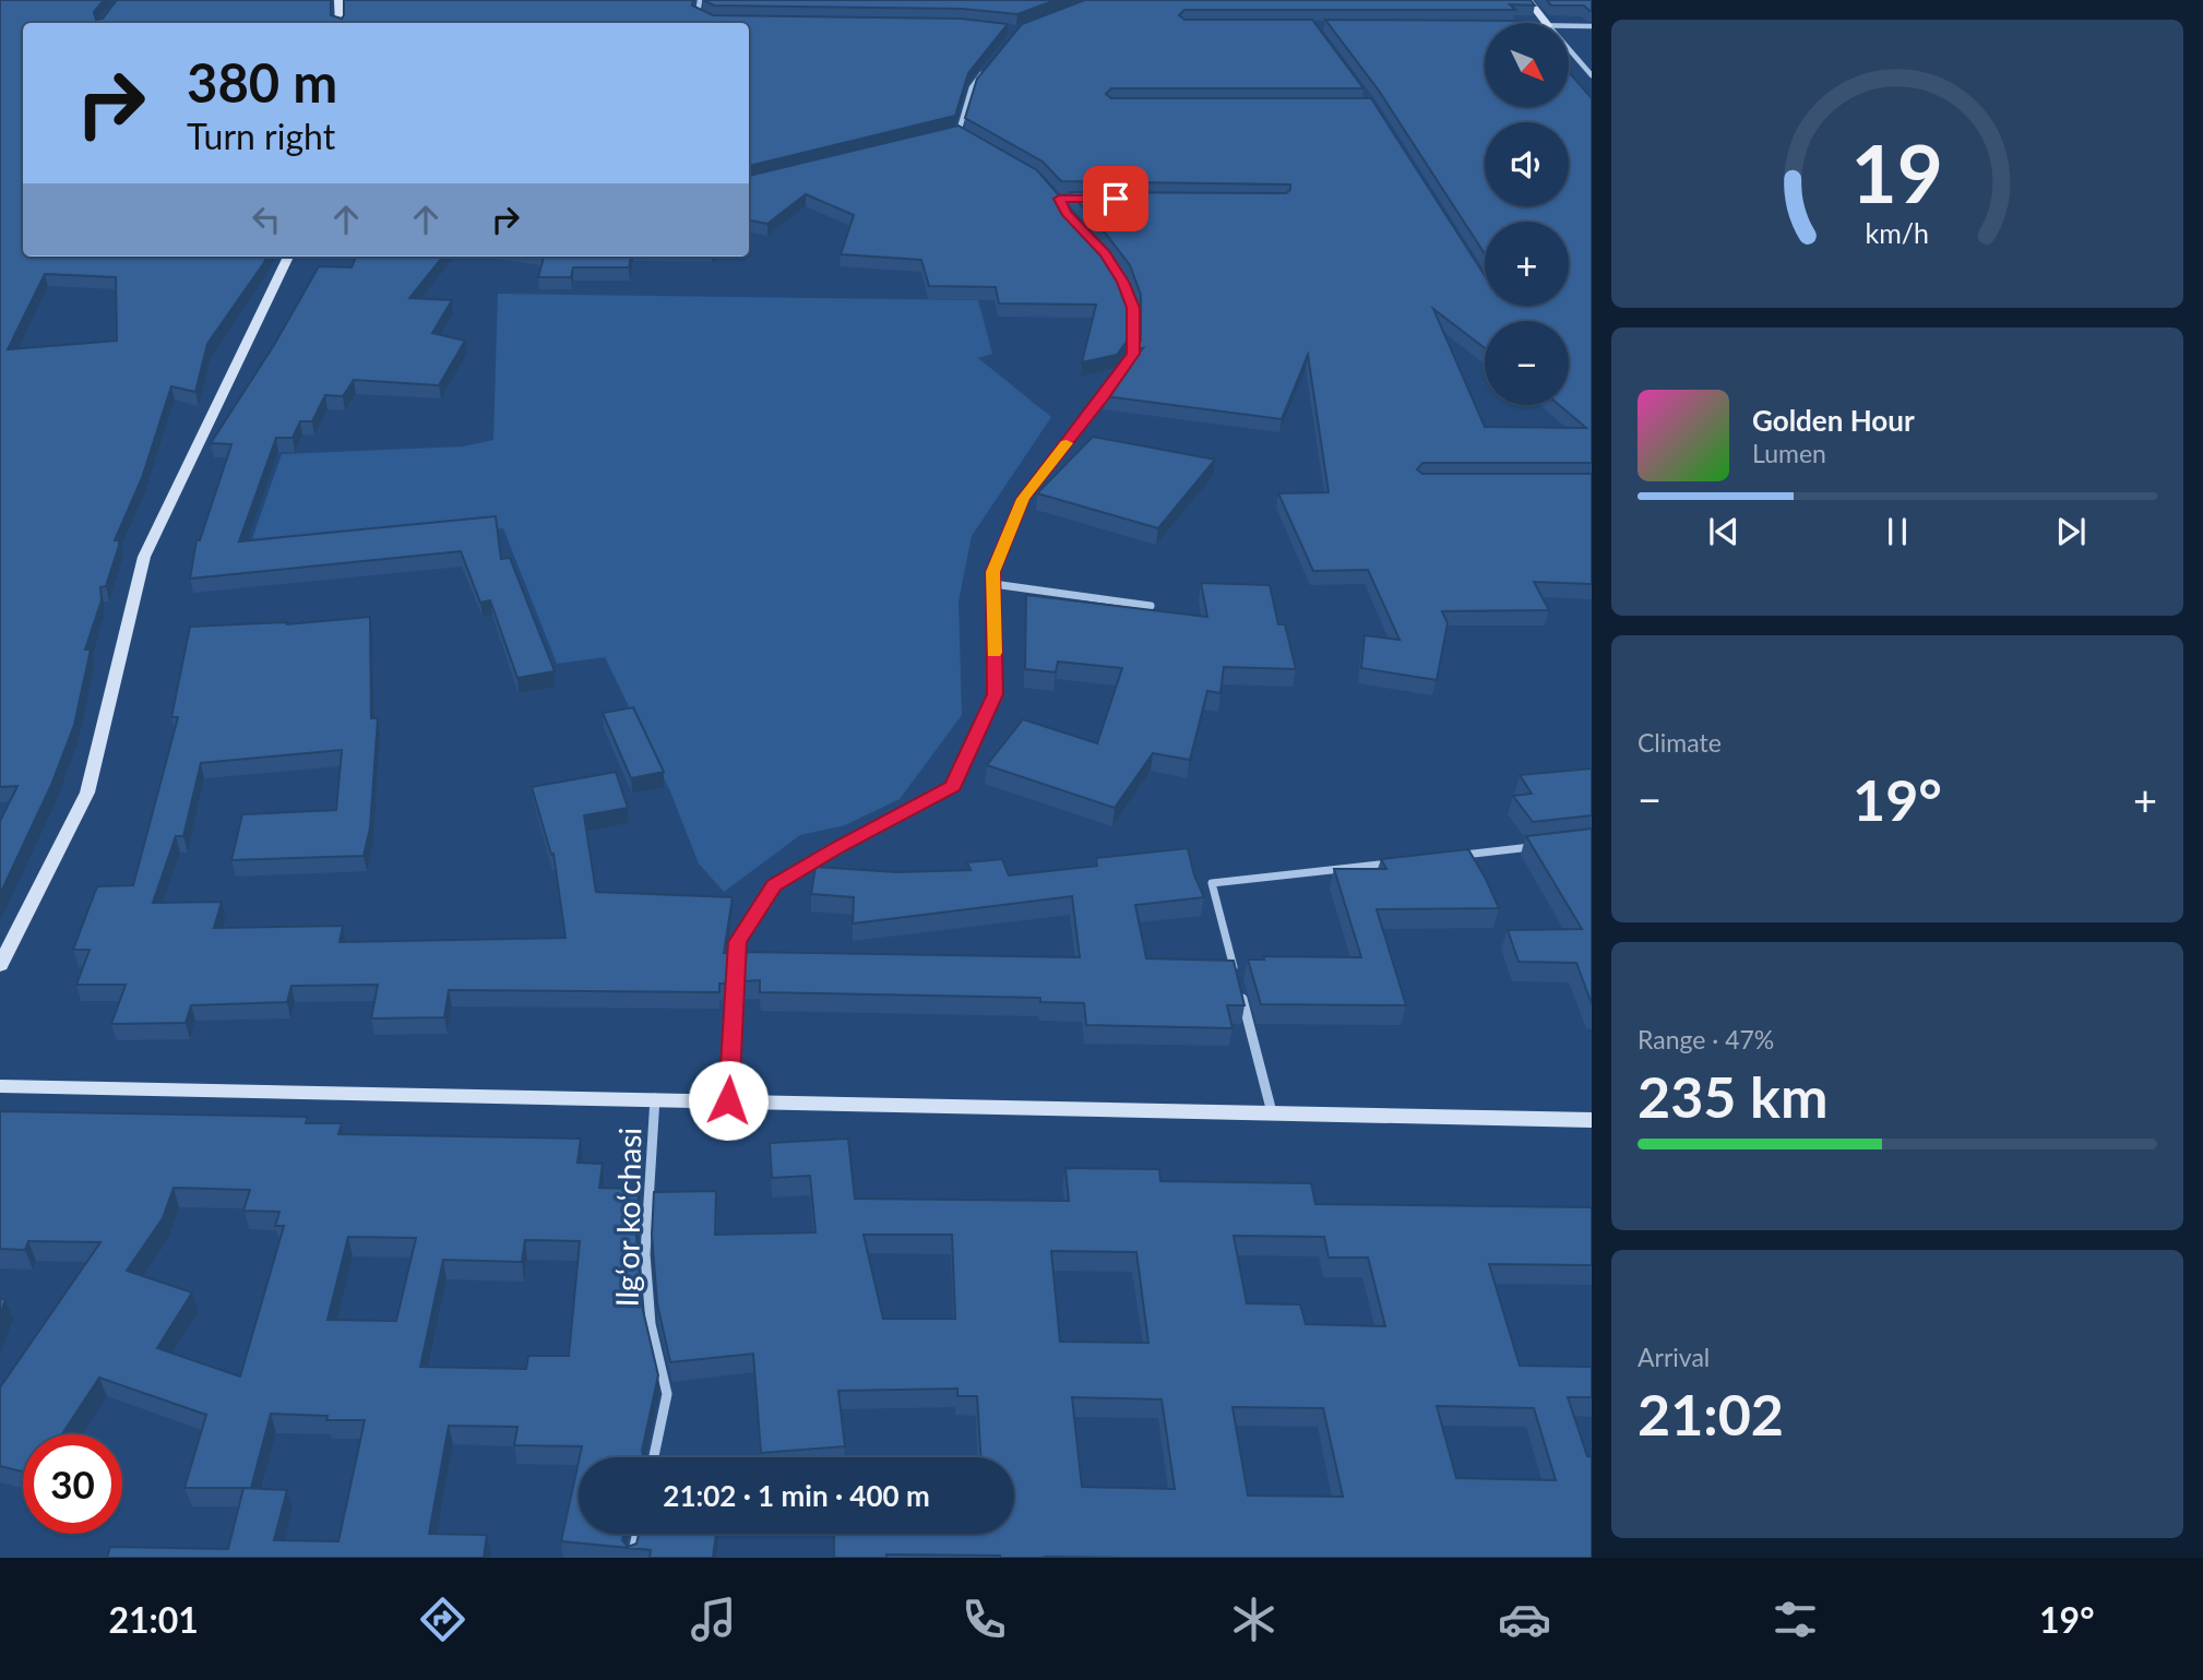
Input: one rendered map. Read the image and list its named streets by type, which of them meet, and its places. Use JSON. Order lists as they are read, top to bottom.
{
  "streets": {
    "street": ["Ilgʻor koʻchasi"]
  },
  "north": "bottom right",
  "page": {
    "map_buttons": ["+", "−"],
    "turn": ["380 m", "Turn right"],
    "song": ["Golden Hour", "Lumen"],
    "tile": [
      "Climate",
      ["Range · 47%", "235 km"],
      ["Arrival", "21:02"]
    ],
    "heat": ["−", "19°", "+"],
    "limit": "30",
    "trip": "21:02 · 1 min · 400 m",
    "tabs": ["21:01", "19°"],
    "gauge": ["19", "km/h"]
  }
}
